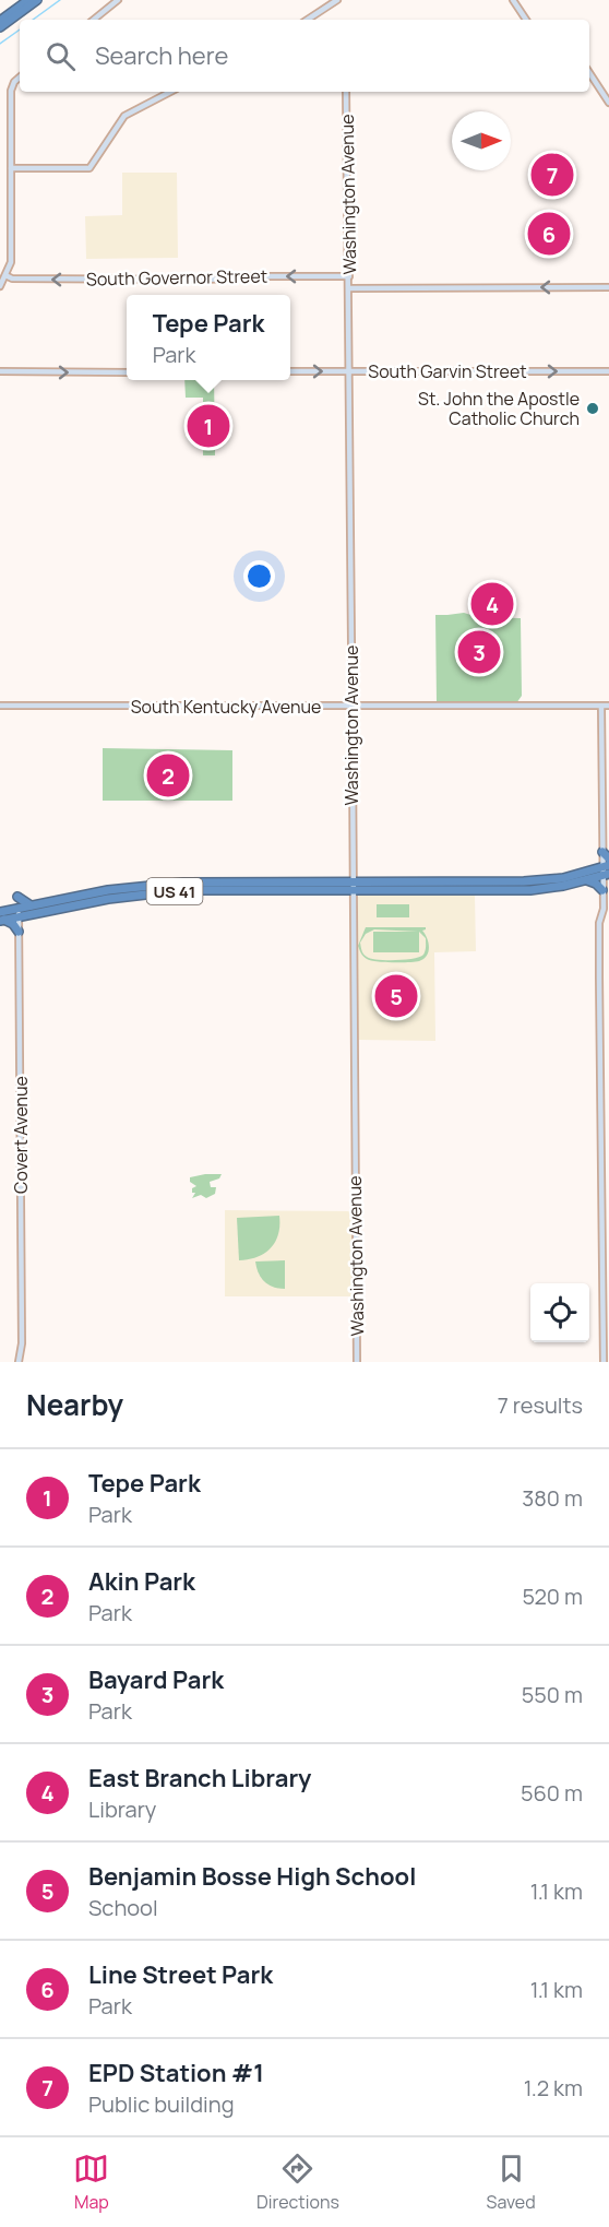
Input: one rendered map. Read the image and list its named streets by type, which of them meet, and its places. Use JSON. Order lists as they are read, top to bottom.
{
  "streets": {
    "highway": ["US 41"],
    "street": [
      "Washington Avenue",
      "South Governor Street",
      "South Garvin Street",
      "South Kentucky Avenue",
      "Covert Avenue"
    ]
  },
  "crossings": [
    ["Washington Avenue", "South Governor Street"],
    ["Washington Avenue", "South Garvin Street"],
    ["Washington Avenue", "South Kentucky Avenue"],
    ["Washington Avenue", "US 41"],
    ["US 41", "Covert Avenue"]
  ],
  "one_way": ["South Governor Street", "South Garvin Street"],
  "places": ["St. John the Apostle Catholic Church"],
  "north": "right",
  "page": {
    "search": "Search here",
    "pins": [
      "7",
      "6",
      "1",
      "4",
      "3",
      "2",
      "5"
    ],
    "popup": ["Tepe Park", "Park"],
    "heading": ["Nearby", "7 results"],
    "list": [
      {
        "mark": "1",
        "name": "Tepe Park",
        "note": "Park",
        "value": "380 m"
      },
      {
        "mark": "2",
        "name": "Akin Park",
        "note": "Park",
        "value": "520 m"
      },
      {
        "mark": "3",
        "name": "Bayard Park",
        "note": "Park",
        "value": "550 m"
      },
      {
        "mark": "4",
        "name": "East Branch Library",
        "note": "Library",
        "value": "560 m"
      },
      {
        "mark": "5",
        "name": "Benjamin Bosse High School",
        "note": "School",
        "value": "1.1 km"
      },
      {
        "mark": "6",
        "name": "Line Street Park",
        "note": "Park",
        "value": "1.1 km"
      },
      {
        "mark": "7",
        "name": "EPD Station #1",
        "note": "Public building",
        "value": "1.2 km"
      }
    ],
    "nav": ["Map", "Directions", "Saved"]
  }
}
